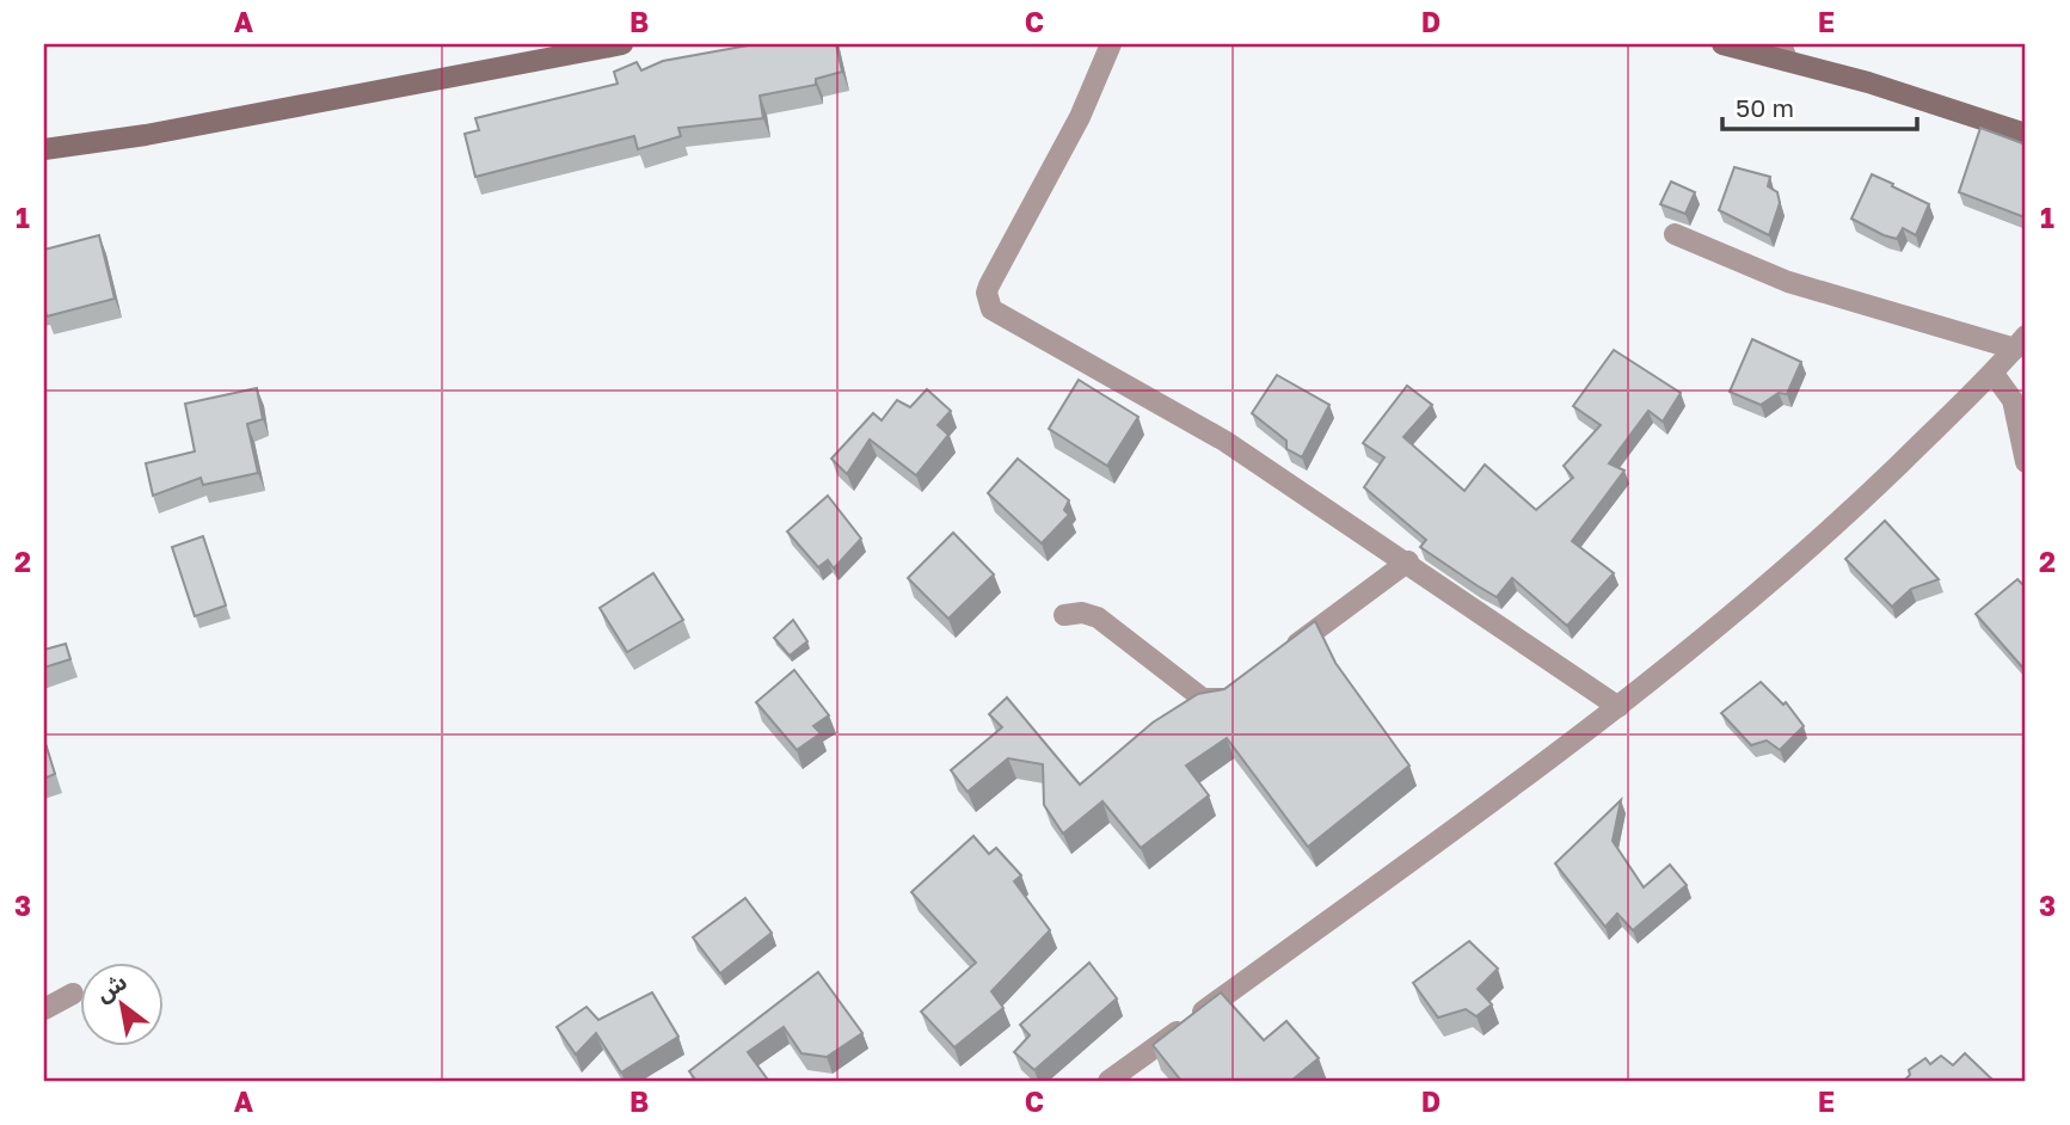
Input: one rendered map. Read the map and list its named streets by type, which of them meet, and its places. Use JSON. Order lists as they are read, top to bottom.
{
  "scale_bar": "50 m",
  "north": "top left",
  "grid": {
    "columns": [
      "A",
      "B",
      "C",
      "D",
      "E"
    ],
    "rows": ["1", "2", "3"]
  }
}
